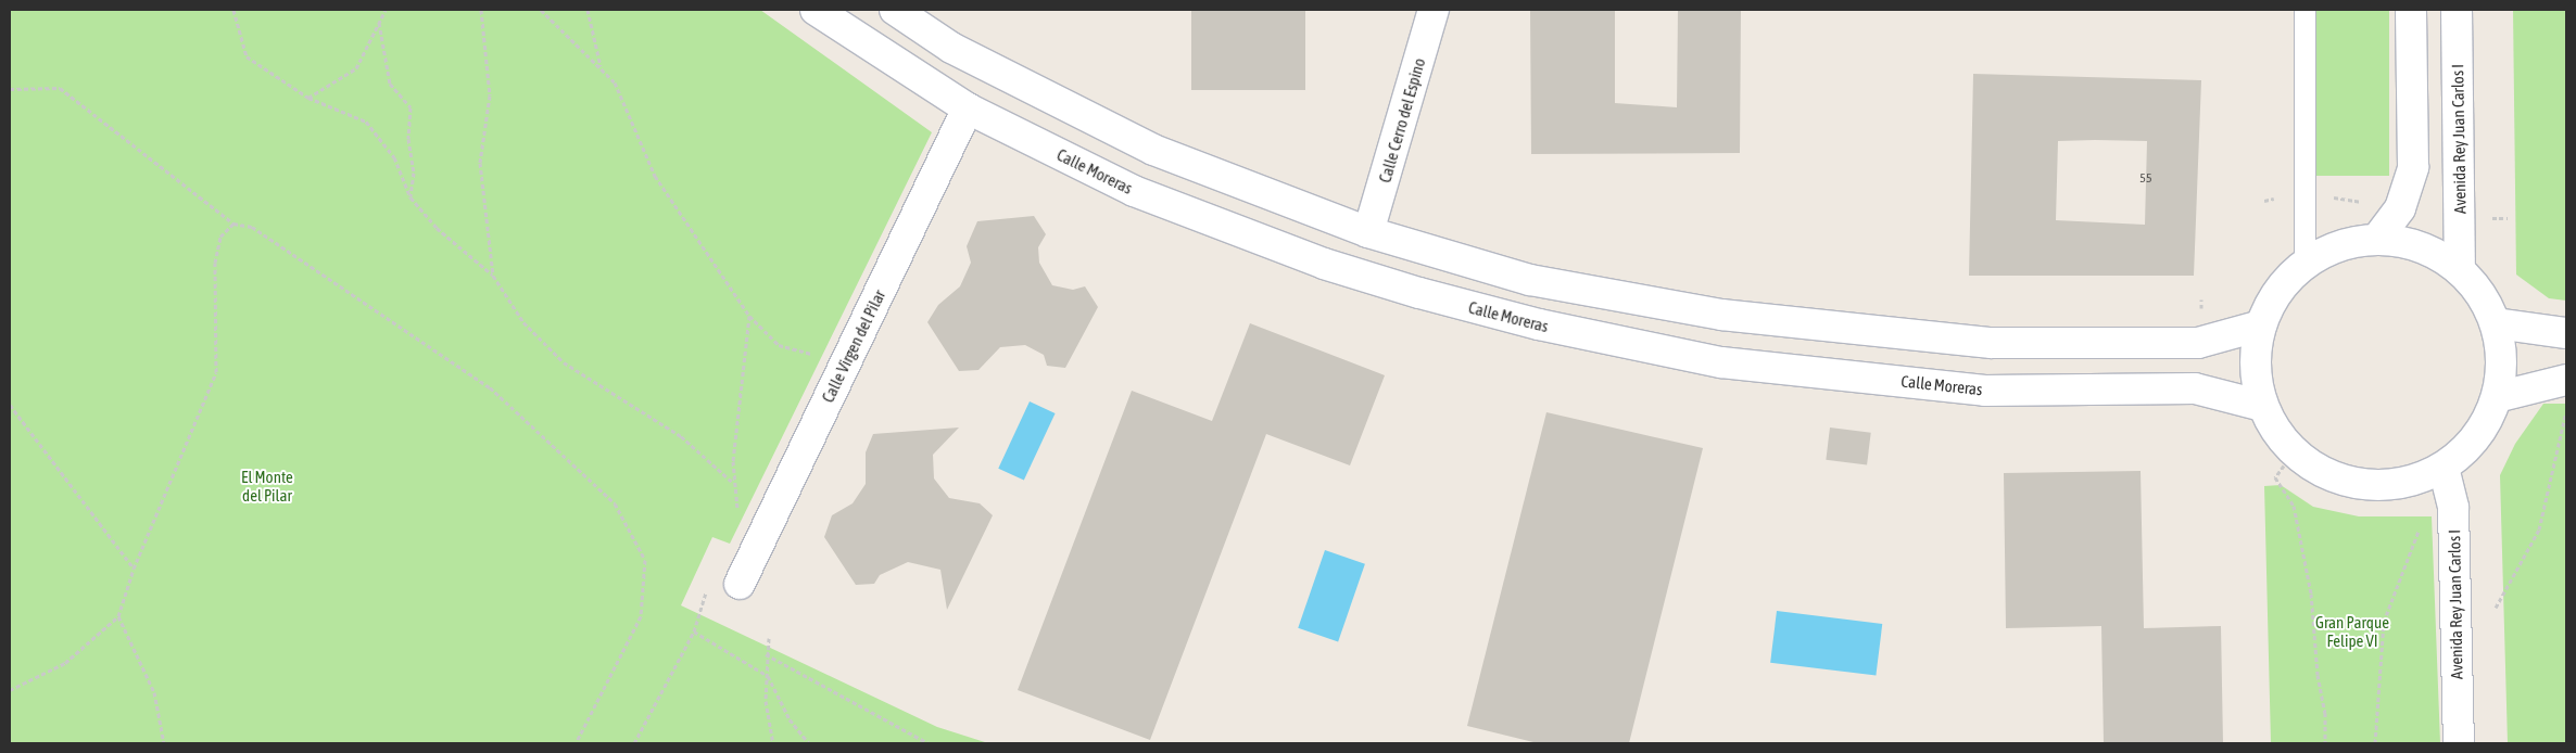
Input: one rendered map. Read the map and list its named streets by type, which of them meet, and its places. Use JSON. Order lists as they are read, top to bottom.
{
  "streets": {
    "street": [
      "Calle Cerro del Espino",
      "Avenida Rey Juan Carlos I",
      "Calle Moreras",
      "Calle Virgen del Pilar"
    ]
  },
  "crossings": [
    ["Calle Moreras", "Calle Virgen del Pilar"]
  ],
  "parks": ["El Monte del Pilar", "Gran Parque Felipe VI"],
  "house_numbers": ["55"]
}
